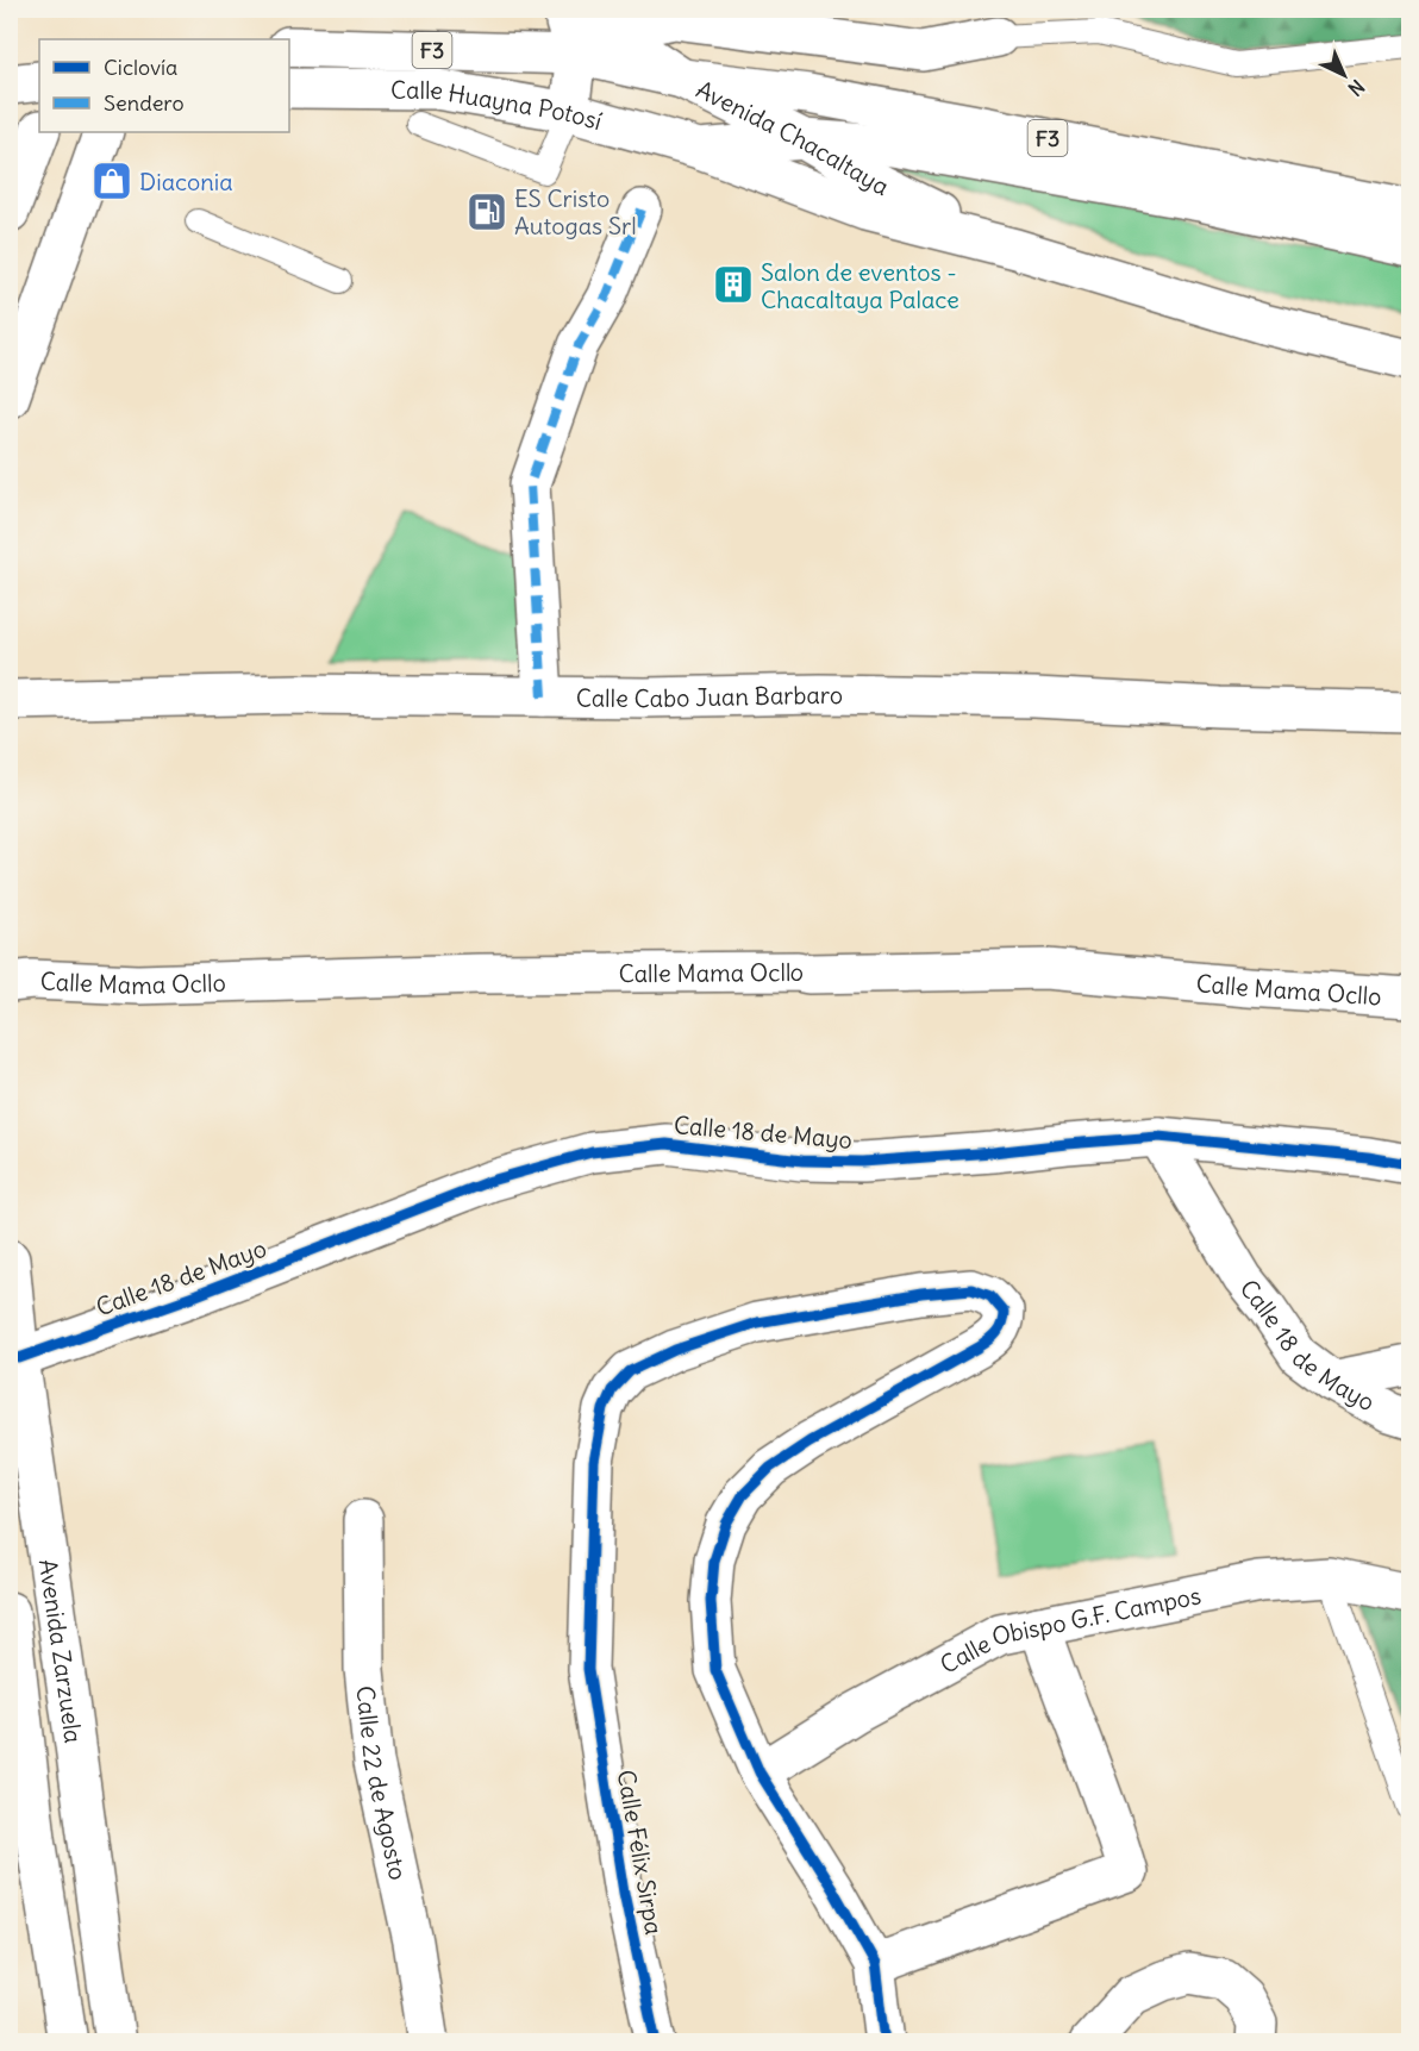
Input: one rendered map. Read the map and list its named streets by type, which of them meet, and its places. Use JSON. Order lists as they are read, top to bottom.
{
  "streets": {
    "main road": [
      "F3",
      "Calle Huayna Potosí",
      "Avenida Chacaltaya",
      "Calle Cabo Juan Barbaro",
      "Calle Mama Ocllo",
      "Calle 18 de Mayo",
      "Calle Obispo G.F. Campos",
      "Avenida Zarzuela",
      "Calle 22 de Agosto",
      "Calle Félix Sirpa"
    ]
  },
  "crossings": [
    ["F3", "Calle Huayna Potosí"],
    ["F3", "Avenida Chacaltaya"],
    ["Calle Huayna Potosí", "Avenida Chacaltaya"],
    ["Calle 18 de Mayo", "Avenida Zarzuela"],
    ["Calle Obispo G.F. Campos", "Calle Félix Sirpa"]
  ],
  "places": {
    "shop": ["Diaconia"],
    "fuel station": ["ES Cristo Autogas Srl"],
    "building": ["Salon de eventos - Chacaltaya Palace"]
  },
  "legend": ["Ciclovía", "Sendero"],
  "north": "bottom right"
}
